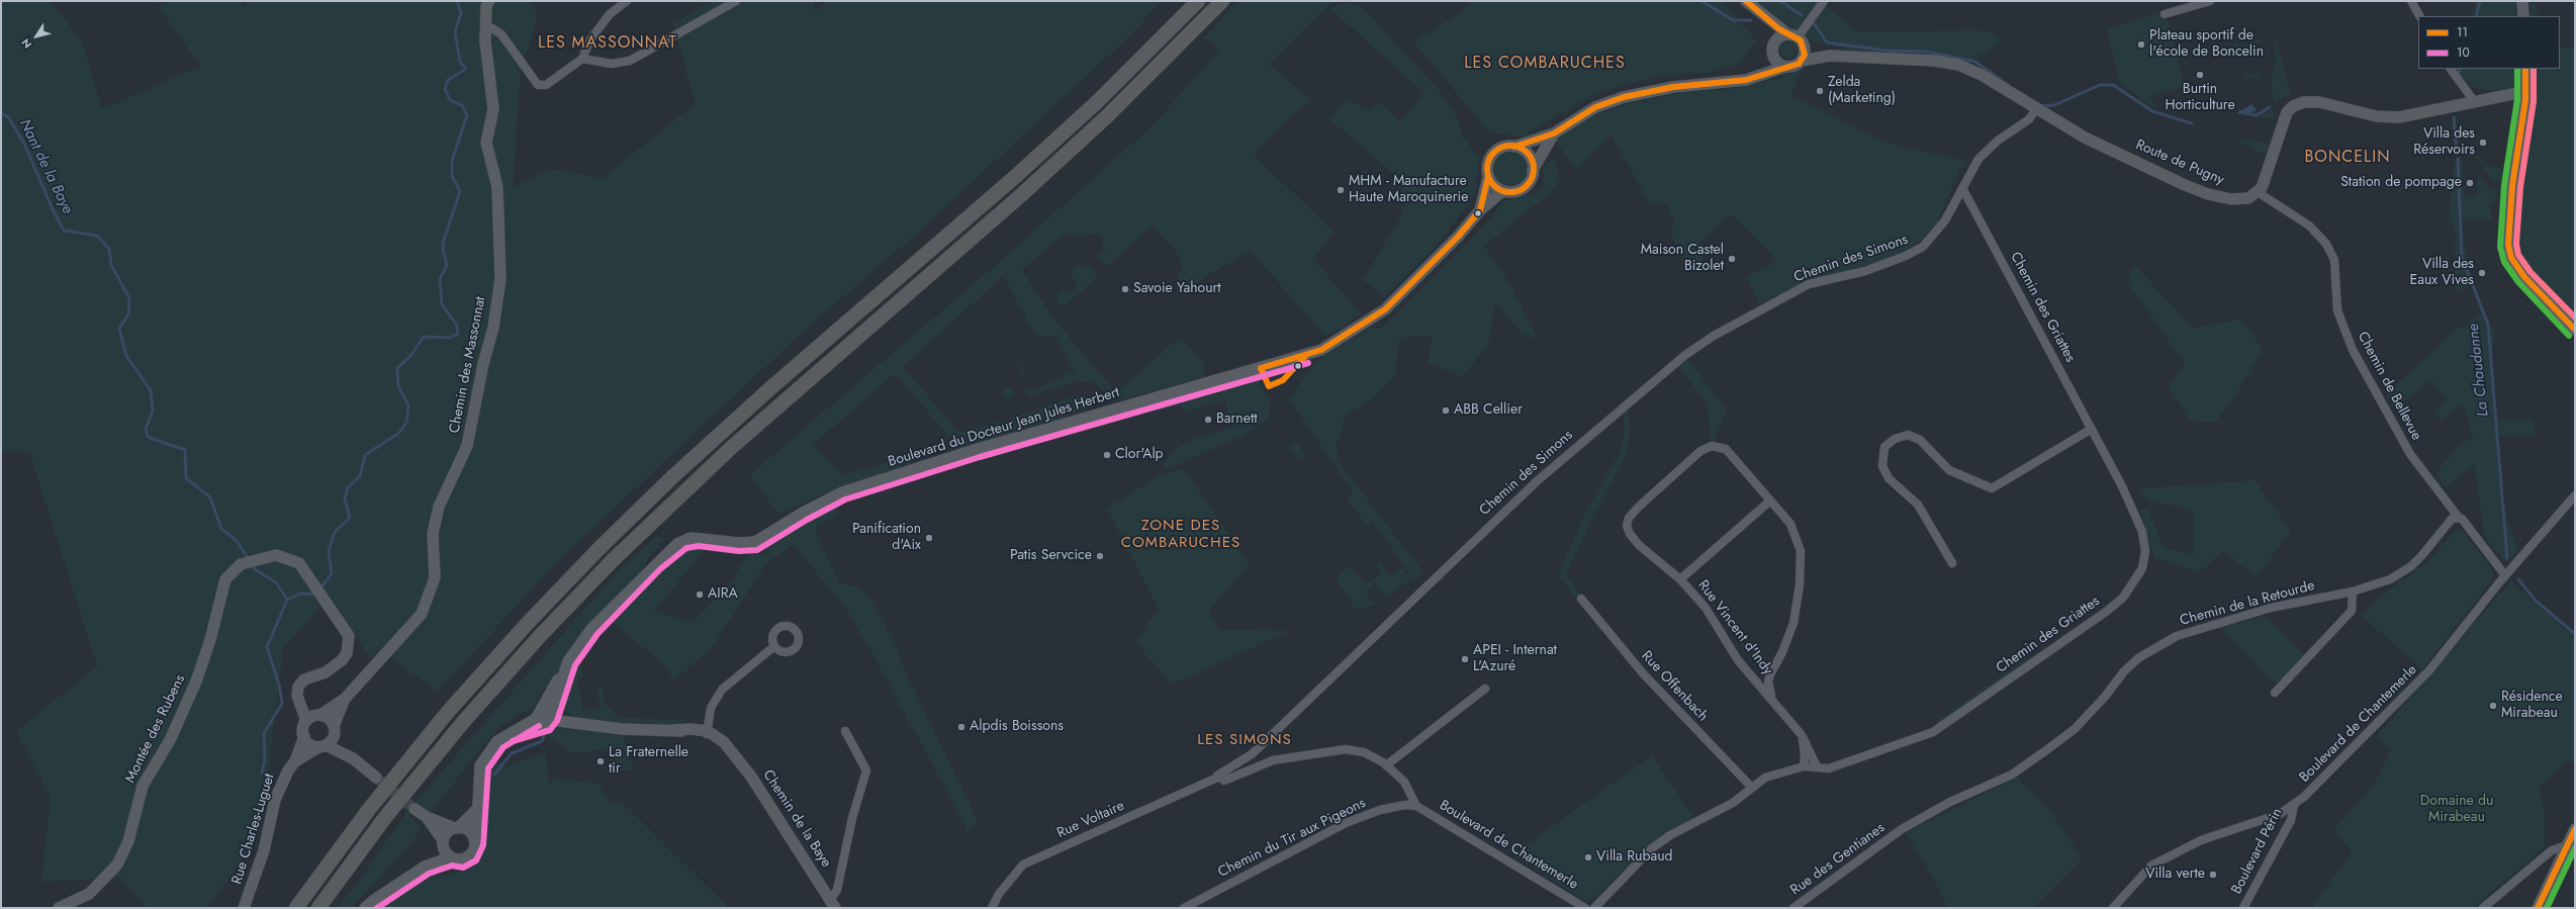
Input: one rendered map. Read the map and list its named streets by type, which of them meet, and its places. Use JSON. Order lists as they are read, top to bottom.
{
  "streets": {
    "street": [
      "Route de Pugny",
      "Chemin des Simons",
      "Chemin des Griattes",
      "Chemin des Massonnat",
      "Chemin de Bellevue",
      "Boulevard du Docteur Jean Jules Herbert",
      "Chemin de la Retourde",
      "Rue Vincent d'Indy",
      "Rue Offenbach",
      "Boulevard de Chantemerle",
      "Montée des Rubens",
      "Chemin de la Baye",
      "Rue Voltaire",
      "Rue Charles-Luguet",
      "Chemin du Tir aux Pigeons",
      "Boulevard Périn",
      "Rue des Gentianes"
    ]
  },
  "crossings": [
    ["Route de Pugny", "Chemin des Simons"],
    ["Route de Pugny", "Chemin de Bellevue"],
    ["Chemin des Simons", "Chemin des Griattes"],
    ["Chemin des Simons", "Rue Voltaire"],
    ["Chemin des Griattes", "Rue Vincent d'Indy"],
    ["Chemin des Griattes", "Rue Offenbach"],
    ["Chemin des Massonnat", "Montée des Rubens"],
    ["Chemin des Massonnat", "Rue Charles-Luguet"],
    ["Chemin de Bellevue", "Chemin de la Retourde"],
    ["Chemin de la Retourde", "Rue des Gentianes"],
    ["Boulevard de Chantemerle", "Chemin du Tir aux Pigeons"],
    ["Boulevard de Chantemerle", "Boulevard Périn"],
    ["Montée des Rubens", "Rue Charles-Luguet"]
  ],
  "districts": [
    "LES MASSONNAT",
    "LES COMBARUCHES",
    "BONCELIN",
    "ZONE DES COMBARUCHES",
    "LES SIMONS"
  ],
  "water": ["Nant de la Baye", "La Chaudanne"],
  "parks": ["Domaine du Mirabeau"],
  "places": [
    "Plateau sportif de l'école de Boncelin",
    "Burtin Horticulture",
    "Zelda (Marketing)",
    "Villa des Réservoirs",
    "Station de pompage",
    "MHM - Manufacture Haute Maroquinerie",
    "Maison Castel Bizolet",
    "Villa des Eaux Vives",
    "Savoie Yahourt",
    "ABB Cellier",
    "Barnett",
    "Clor'Alp",
    "Panification d'Aix",
    "Patis Servcice",
    "AIRA",
    "APEI - Internat L'Azuré",
    "Résidence Mirabeau",
    "Alpdis Boissons",
    "La Fraternelle tir",
    "Villa Rubaud",
    "Villa verte"
  ],
  "lines": ["transit line 11", "transit line 10"],
  "legend": ["11", "10"],
  "north": "bottom left"
}
